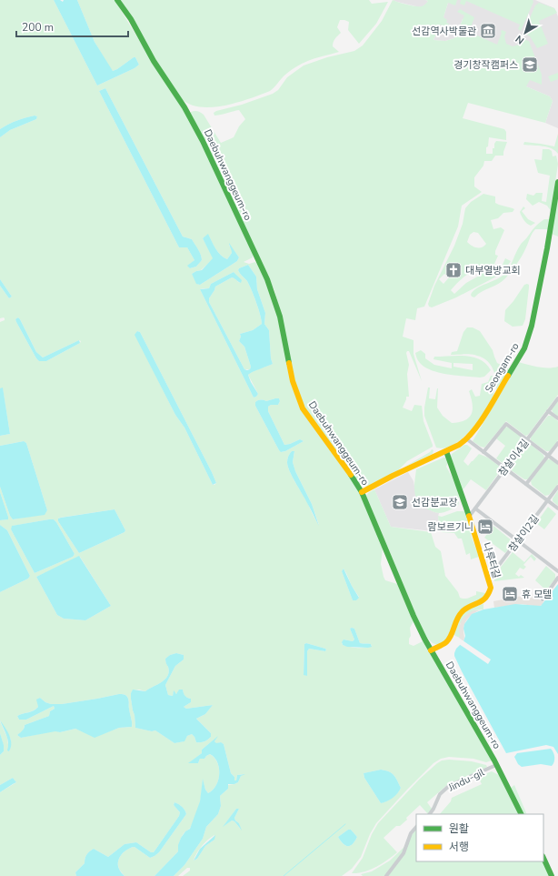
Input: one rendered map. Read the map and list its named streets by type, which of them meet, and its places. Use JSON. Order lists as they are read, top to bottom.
{
  "streets": {
    "main road": ["Daebuhwanggeum-ro", "Seongam-ro", "나루터길"],
    "street": ["참살이4길", "참살이2길", "Jindu-gil"]
  },
  "crossings": [
    ["Daebuhwanggeum-ro", "Seongam-ro"],
    ["Daebuhwanggeum-ro", "나루터길"],
    ["Daebuhwanggeum-ro", "Jindu-gil"],
    ["Seongam-ro", "나루터길"],
    ["참살이4길", "나루터길"],
    ["참살이2길", "나루터길"]
  ],
  "places": {
    "museum": ["선감역사박물관"],
    "school or university": ["경기창작캠퍼스", "선감분교장"],
    "church": ["대부열방교회"],
    "hotel": ["람보르기니", "휴 모텔"]
  },
  "legend": ["원활", "서행"],
  "scale_bar": "200 m",
  "north": "bottom left"
}
